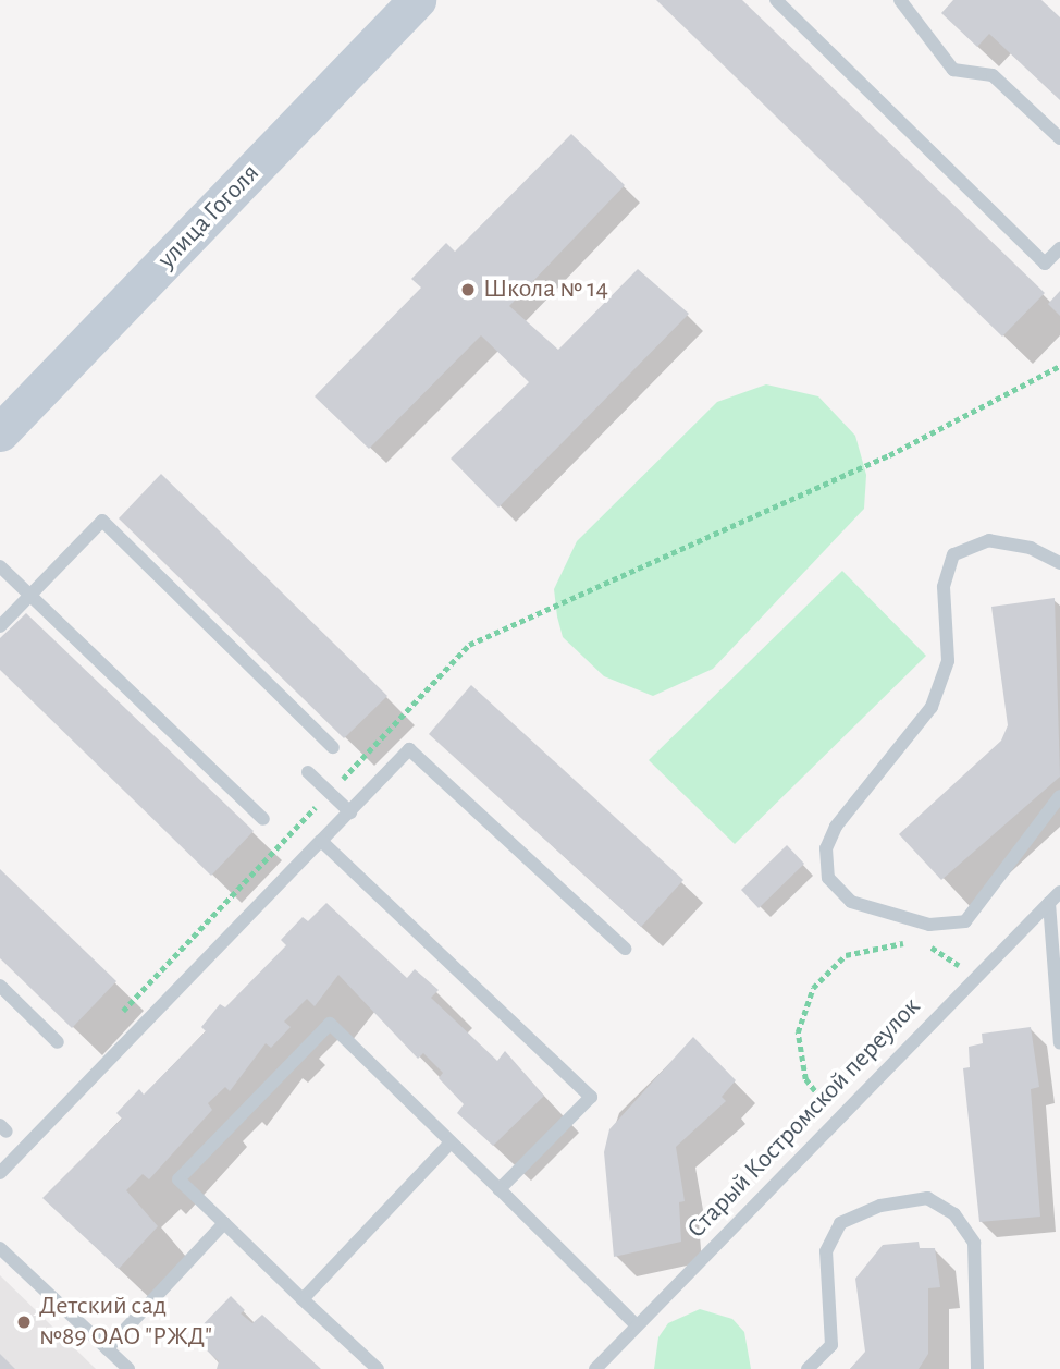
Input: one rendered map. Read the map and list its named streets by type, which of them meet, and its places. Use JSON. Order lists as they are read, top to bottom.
{
  "streets": {
    "street": ["улица Гоголя"],
    "lane": ["Старый Костромской переулок"]
  },
  "places": ["Школа № 14", "Детский сад №89 ОАО \"РЖД\""]
}
